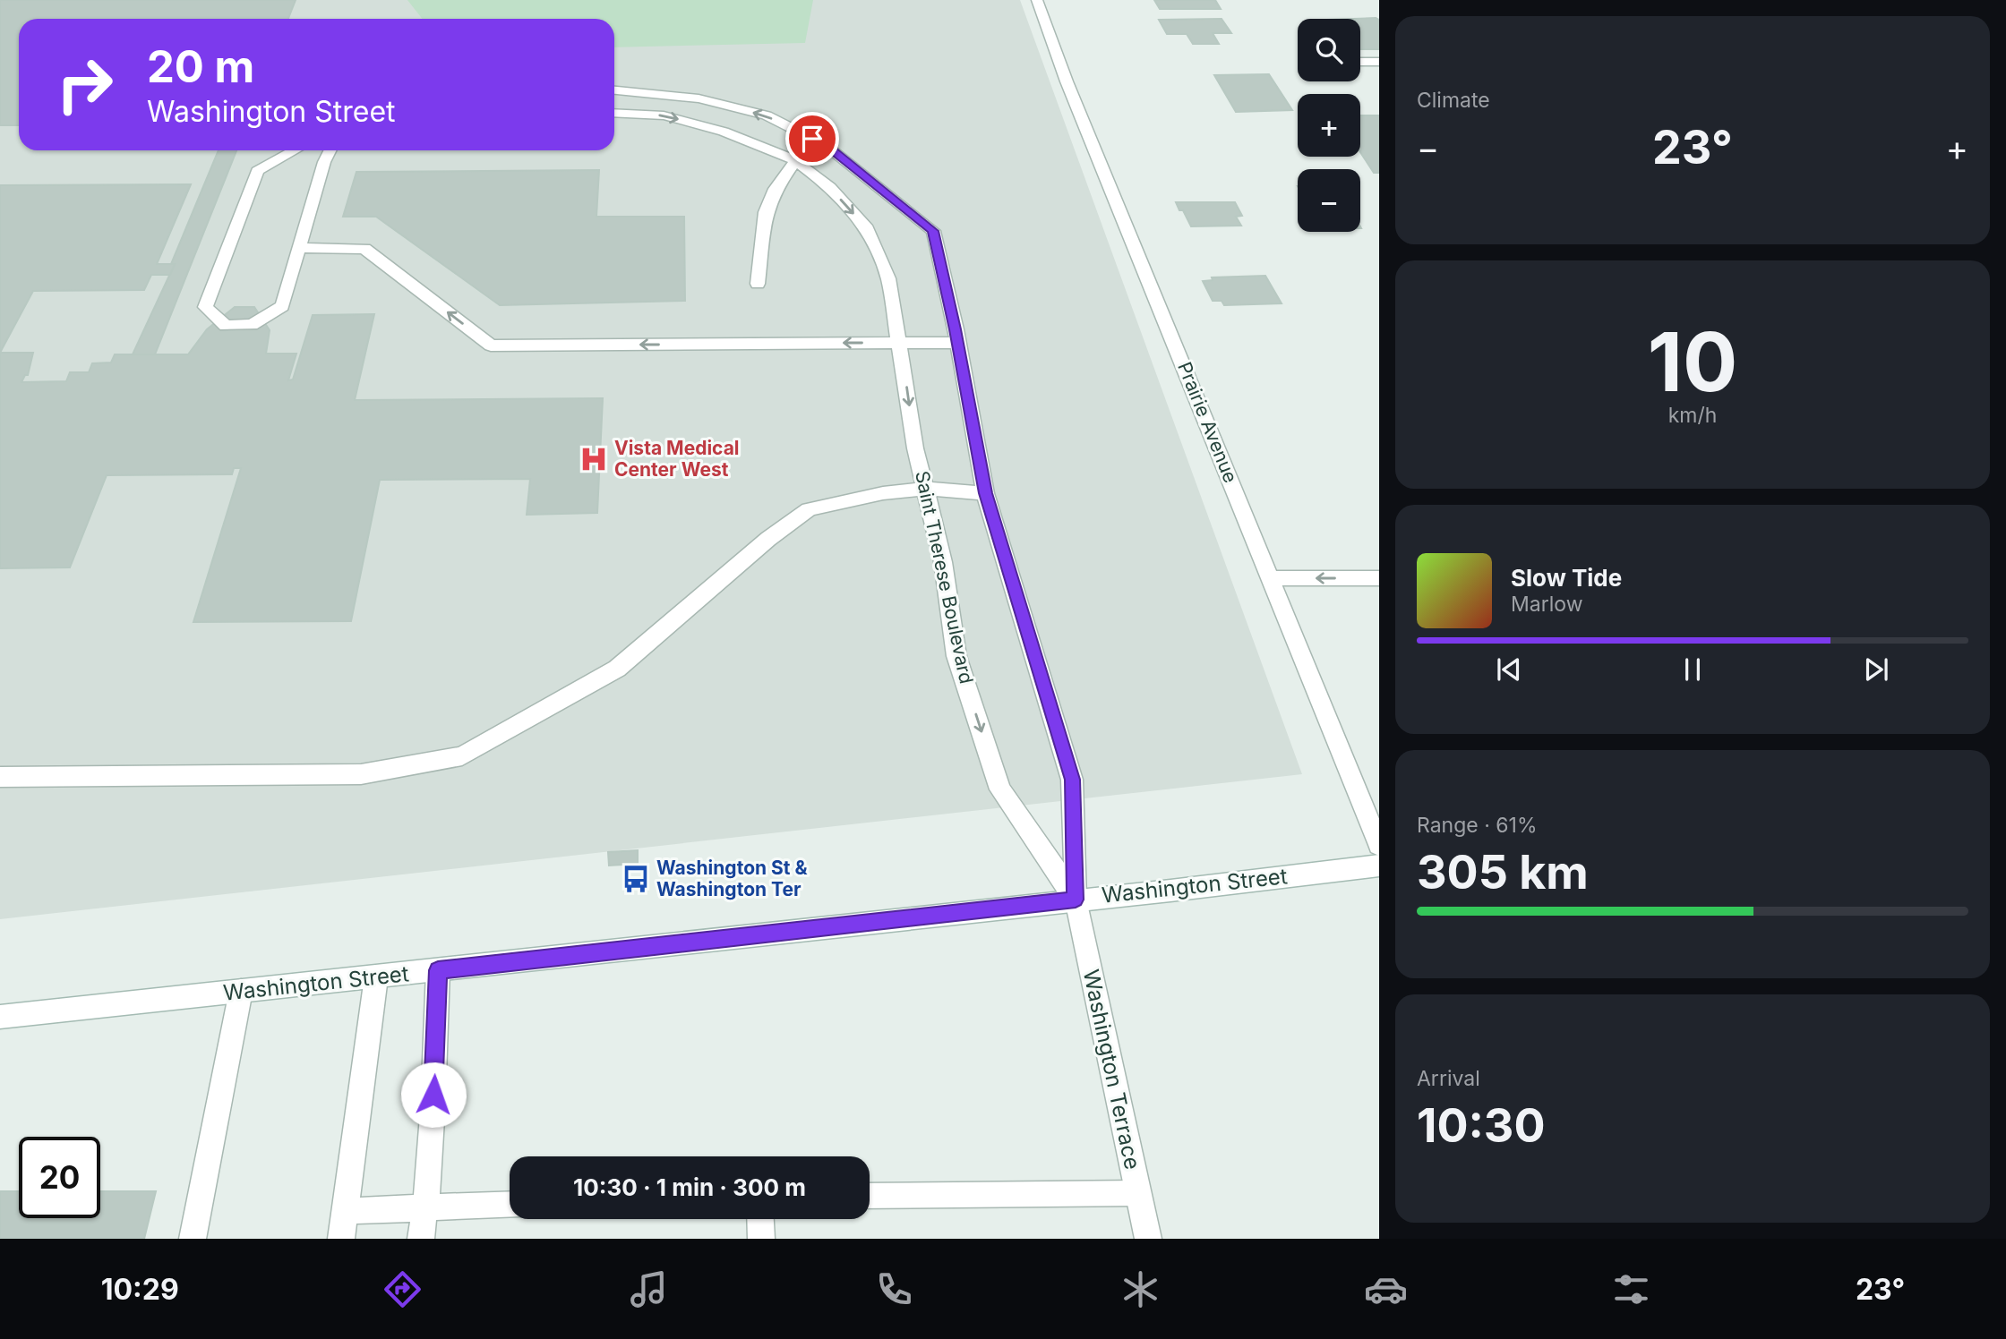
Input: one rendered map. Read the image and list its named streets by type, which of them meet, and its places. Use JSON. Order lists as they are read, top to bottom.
{
  "streets": {
    "street": [
      "Prairie Avenue",
      "Saint Therese Boulevard",
      "Washington Street",
      "Washington Terrace"
    ]
  },
  "crossings": [
    ["Saint Therese Boulevard", "Washington Street"],
    ["Saint Therese Boulevard", "Washington Terrace"],
    ["Washington Street", "Washington Terrace"]
  ],
  "places": {
    "hospital": ["Vista Medical Center West"],
    "bus stop": ["Washington St & Washington Ter"]
  },
  "page": {
    "tile": [
      "Climate",
      ["10", "km/h"],
      ["Range · 61%", "305 km"],
      ["Arrival", "10:30"]
    ],
    "map_buttons": ["+", "−"],
    "turn": ["20 m", "Washington Street"],
    "heat": ["−", "23°", "+"],
    "song": ["Slow Tide", "Marlow"],
    "limit": "20",
    "trip": "10:30 · 1 min · 300 m",
    "tabs": ["10:29", "23°"]
  }
}
